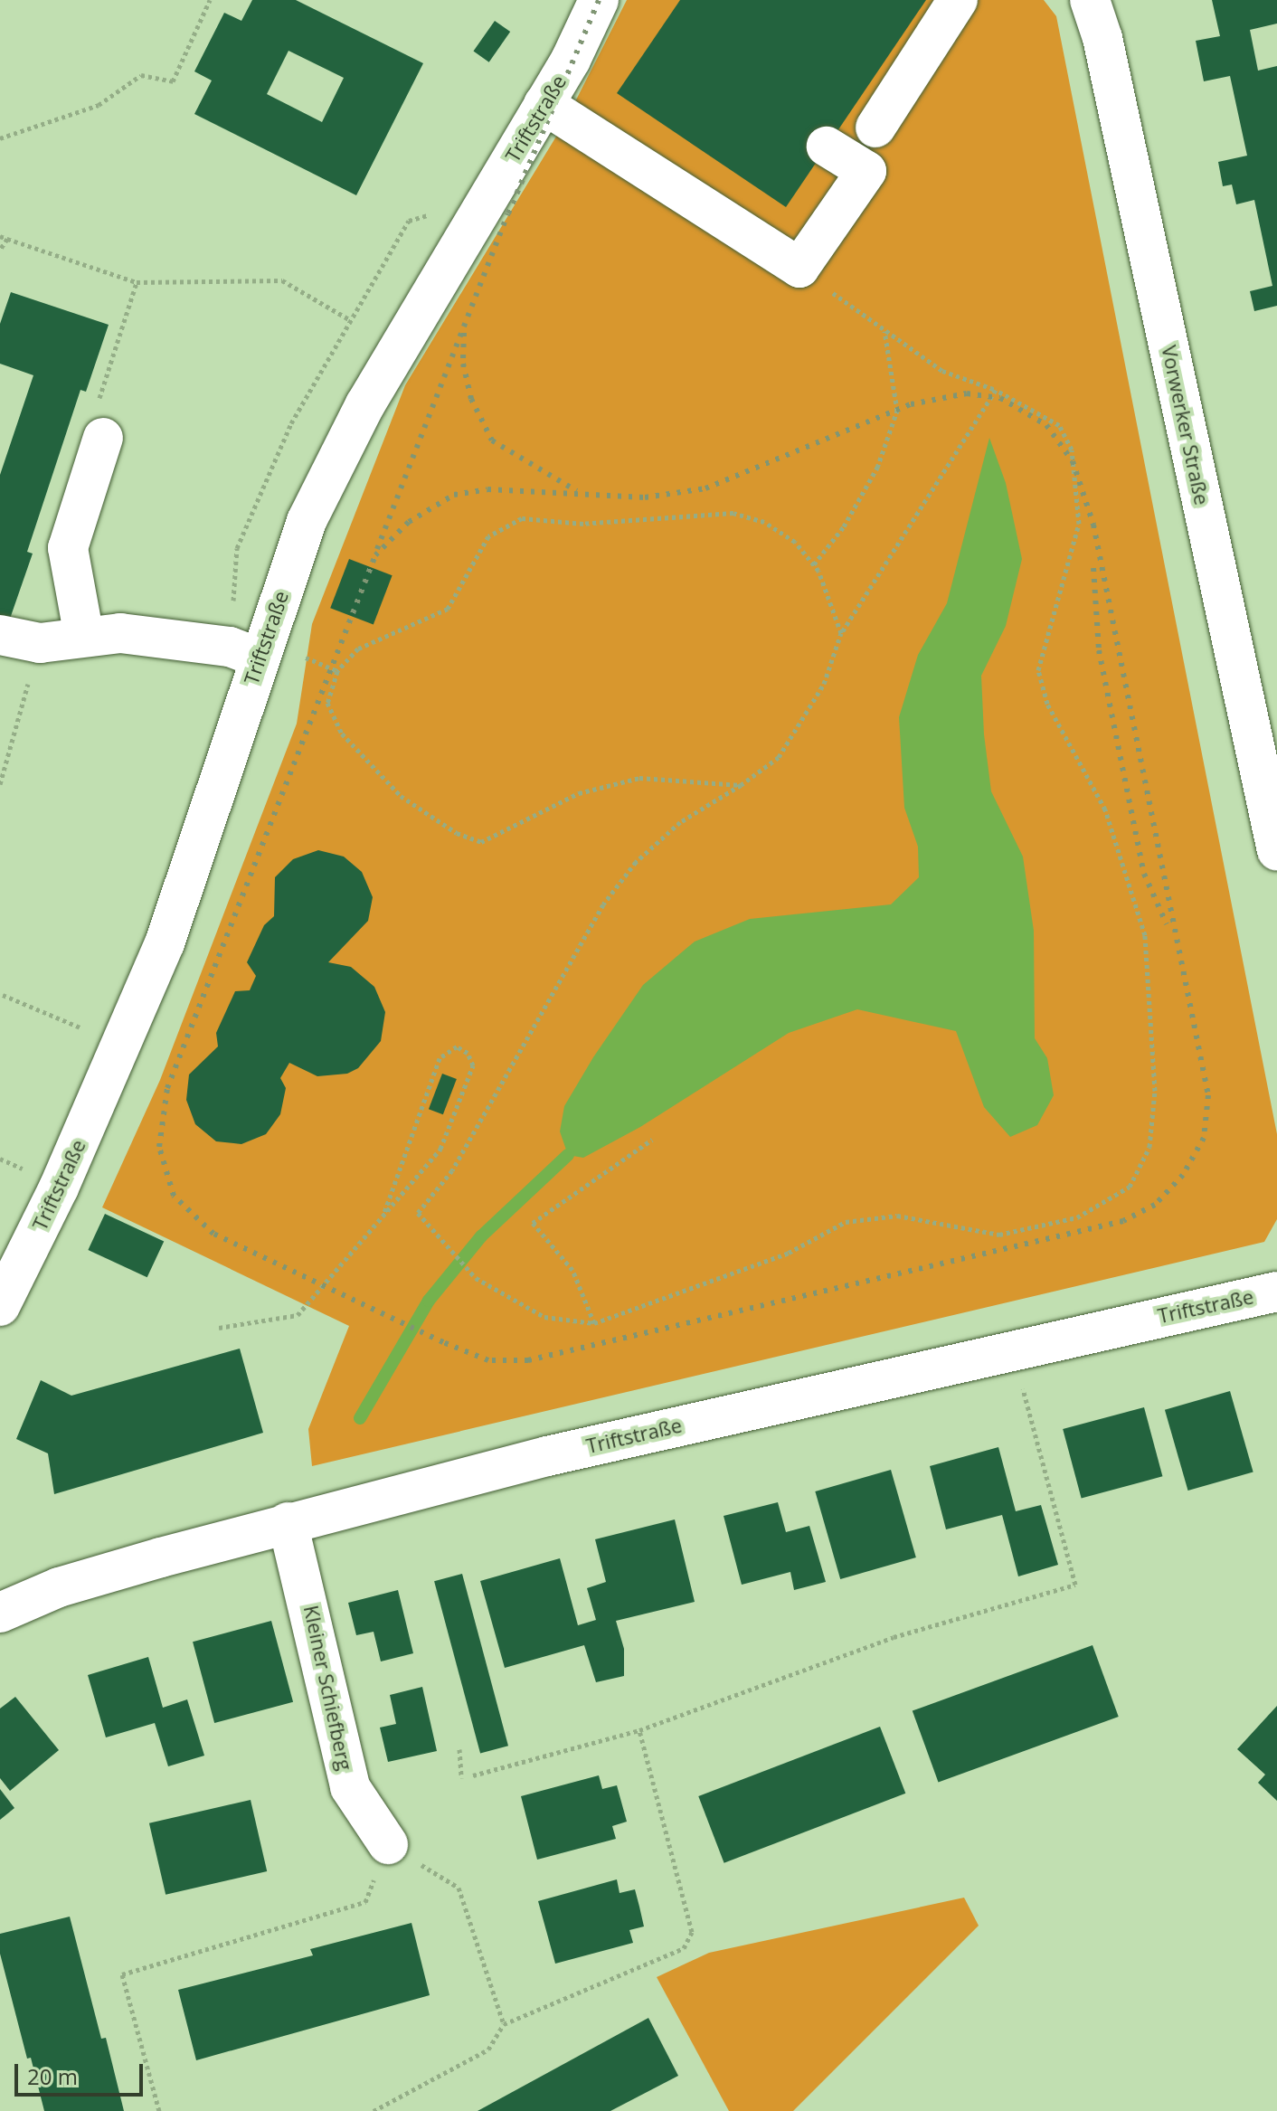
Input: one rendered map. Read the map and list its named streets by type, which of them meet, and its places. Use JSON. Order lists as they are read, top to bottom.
{
  "streets": {
    "street": ["Triftstraße", "Vorwerker Straße", "Kleiner Schiefberg"]
  },
  "crossings": [
    ["Triftstraße", "Kleiner Schiefberg"]
  ],
  "scale_bar": "20 m"
}
